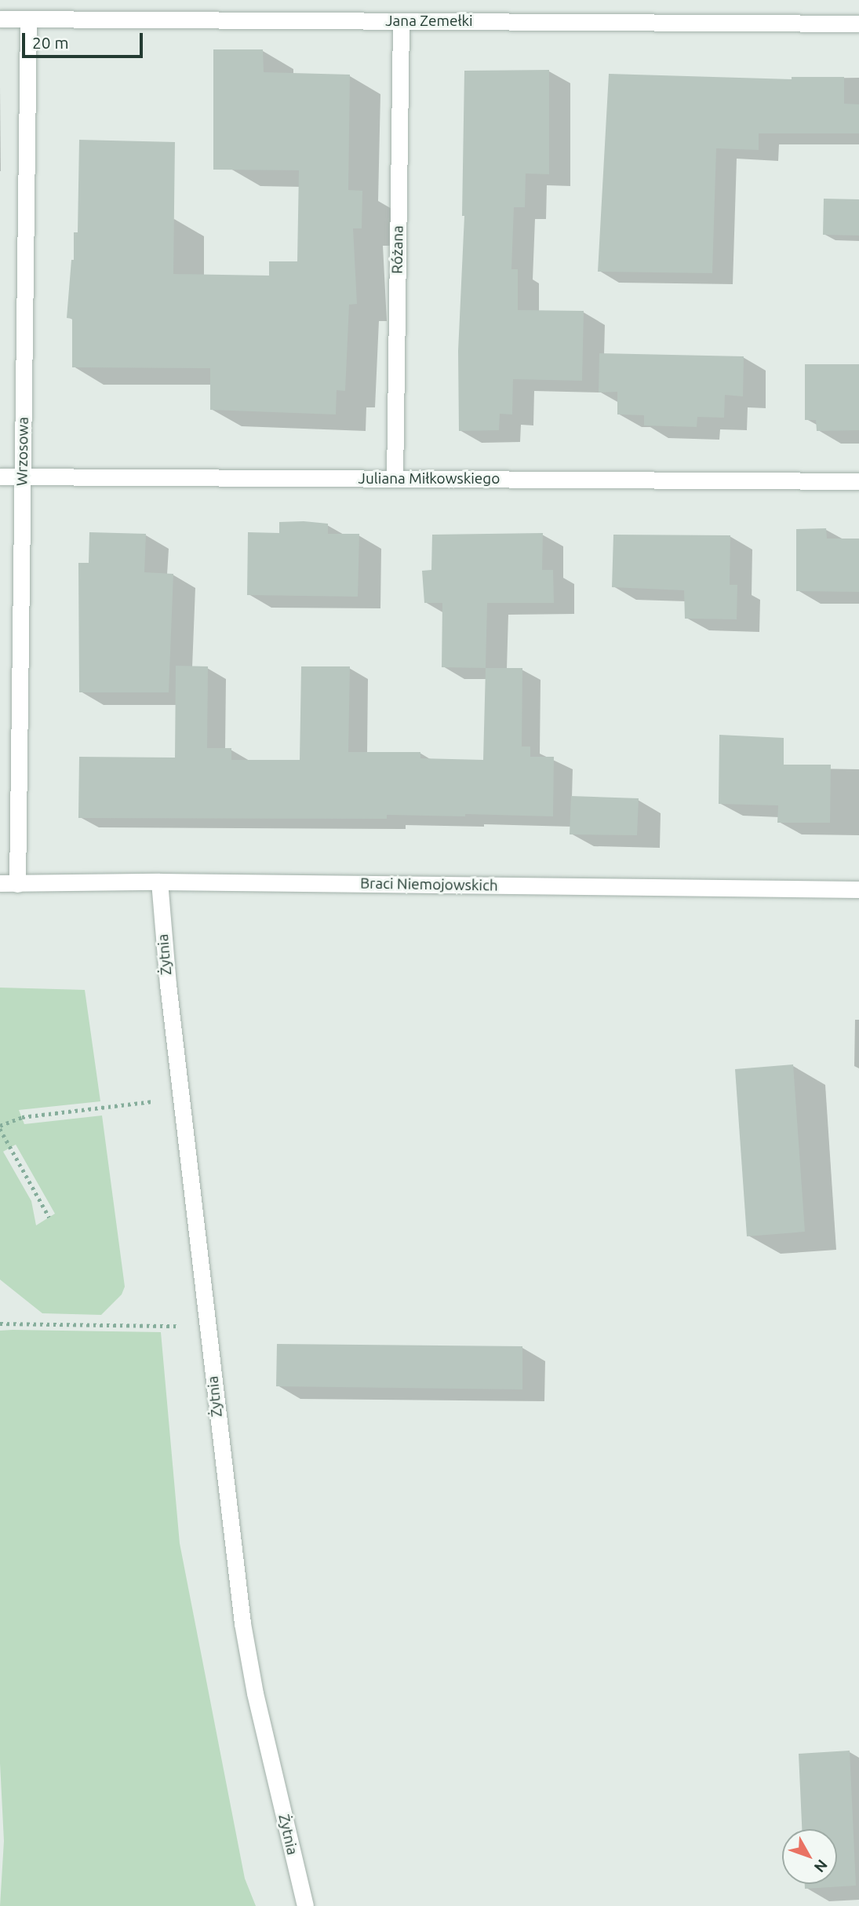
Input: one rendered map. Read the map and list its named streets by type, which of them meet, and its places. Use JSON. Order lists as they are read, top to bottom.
{
  "streets": {
    "street": [
      "Jana Zemełki",
      "Różana",
      "Wrzosowa",
      "Juliana Miłkowskiego",
      "Braci Niemojowskich",
      "Żytnia"
    ]
  },
  "crossings": [
    ["Jana Zemełki", "Różana"],
    ["Jana Zemełki", "Wrzosowa"],
    ["Różana", "Juliana Miłkowskiego"],
    ["Wrzosowa", "Juliana Miłkowskiego"],
    ["Wrzosowa", "Braci Niemojowskich"],
    ["Braci Niemojowskich", "Żytnia"]
  ],
  "scale_bar": "20 m",
  "north": "bottom right"
}
